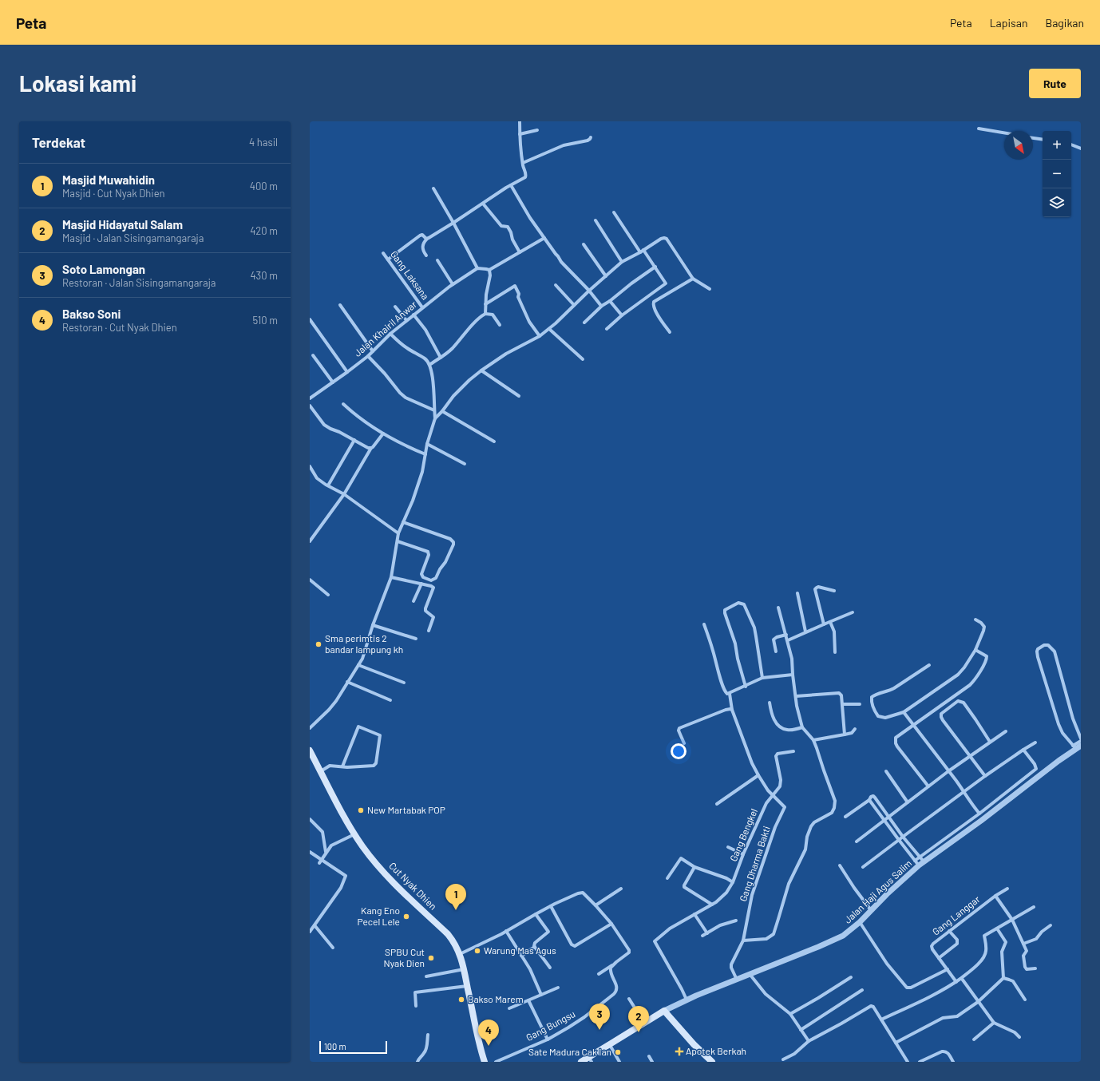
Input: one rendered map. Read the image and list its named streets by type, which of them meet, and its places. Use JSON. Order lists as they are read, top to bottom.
{
  "streets": {
    "main road": ["Cut Nyak Dhien"],
    "street": [
      "Gang Laksana",
      "Jalan Khairil Anwar",
      "Gang Bengkel",
      "Gang Dharma Bakti",
      "Jalan Haji Agus Salim",
      "Gang Langgar",
      "Gang Bungsu"
    ]
  },
  "crossings": [
    ["Gang Laksana", "Jalan Khairil Anwar"],
    ["Gang Bengkel", "Gang Dharma Bakti"],
    ["Gang Bengkel", "Jalan Haji Agus Salim"],
    ["Gang Dharma Bakti", "Jalan Haji Agus Salim"]
  ],
  "places": {
    "other": [
      "Sma perimtis 2 bandar lampung kh",
      "New Martabak POP",
      "Kang Eno Pecel Lele",
      "Warung Mas Agus",
      "SPBU Cut Nyak Dien",
      "Bakso Marem",
      "Sate Madura Cak Ian"
    ],
    "health": ["Apotek Berkah"]
  },
  "scale_bar": "100 m",
  "north": "bottom right",
  "page": {
    "header": "Peta",
    "nav": ["Peta", "Lapisan", "Bagikan"],
    "buttons": "Rute",
    "title": "Lokasi kami",
    "heading": ["Terdekat", "4 hasil"],
    "map_buttons": ["+", "−"],
    "list": [
      {
        "mark": "1",
        "name": "Masjid Muwahidin",
        "note": "Masjid · Cut Nyak Dhien",
        "value": "400 m"
      },
      {
        "mark": "2",
        "name": "Masjid Hidayatul Salam",
        "note": "Masjid · Jalan Sisingamangaraja",
        "value": "420 m"
      },
      {
        "mark": "3",
        "name": "Soto Lamongan",
        "note": "Restoran · Jalan Sisingamangaraja",
        "value": "430 m"
      },
      {
        "mark": "4",
        "name": "Bakso Soni",
        "note": "Restoran · Cut Nyak Dhien",
        "value": "510 m"
      }
    ],
    "pins": [
      "1",
      "3",
      "2",
      "4"
    ],
    "scale": "100 m"
  }
}
